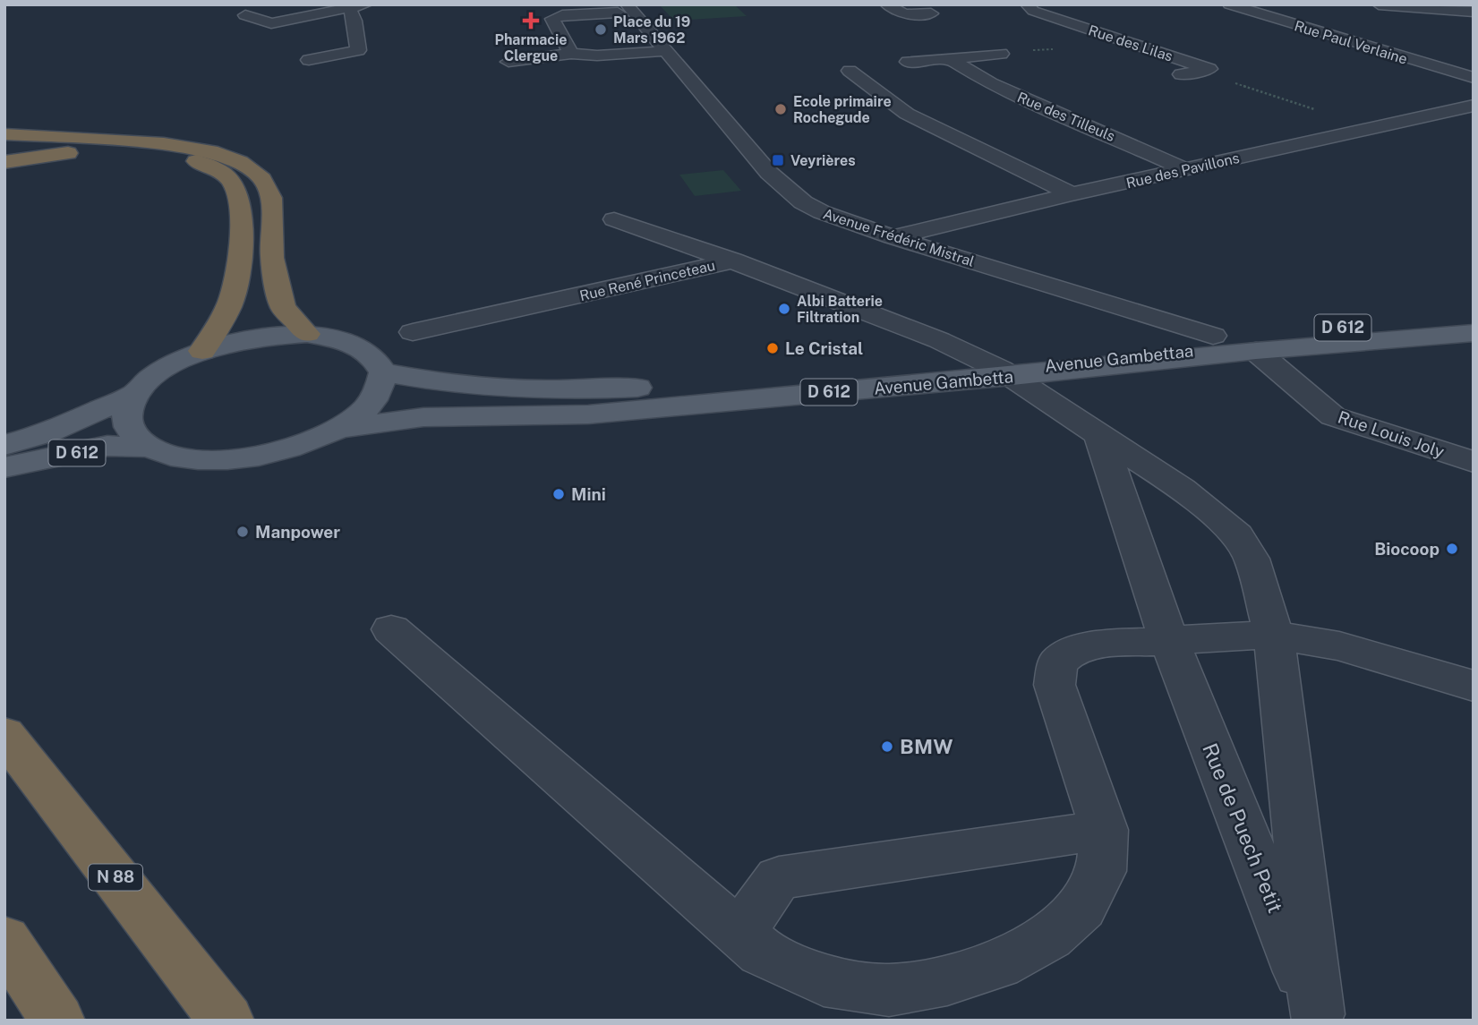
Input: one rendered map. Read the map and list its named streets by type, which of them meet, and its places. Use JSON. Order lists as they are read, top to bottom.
{
  "streets": {
    "highway": ["N 88"],
    "main road": ["D 612", "Avenue Gambetta"],
    "street": [
      "Rue Paul Verlaine",
      "Rue des Lilas",
      "Rue des Tilleuls",
      "Rue des Pavillons",
      "Avenue Frédéric Mistral",
      "Rue René Princeteau",
      "Rue Louis Joly",
      "Rue de Puech Petit"
    ]
  },
  "crossings": [
    ["Rue des Tilleuls", "Rue des Pavillons"],
    ["Rue des Pavillons", "Avenue Frédéric Mistral"],
    ["Avenue Frédéric Mistral", "D 612"],
    ["Avenue Frédéric Mistral", "Avenue Gambetta"],
    ["Avenue Frédéric Mistral", "Rue Louis Joly"],
    ["Rue René Princeteau", "Avenue Gambetta"],
    ["Rue René Princeteau", "Rue de Puech Petit"],
    ["D 612", "Avenue Gambetta"],
    ["D 612", "Rue Louis Joly"],
    ["Avenue Gambetta", "Rue Louis Joly"],
    ["Avenue Gambetta", "Rue de Puech Petit"]
  ],
  "places": {
    "health": ["Pharmacie Clergue"],
    "other": [
      "Place du 19 Mars 1962",
      "Ecole primaire Rochegude",
      "Albi Batterie Filtration",
      "Le Cristal",
      "Mini",
      "Manpower",
      "Biocoop",
      "BMW"
    ],
    "transit": ["Veyrières"]
  }
}
